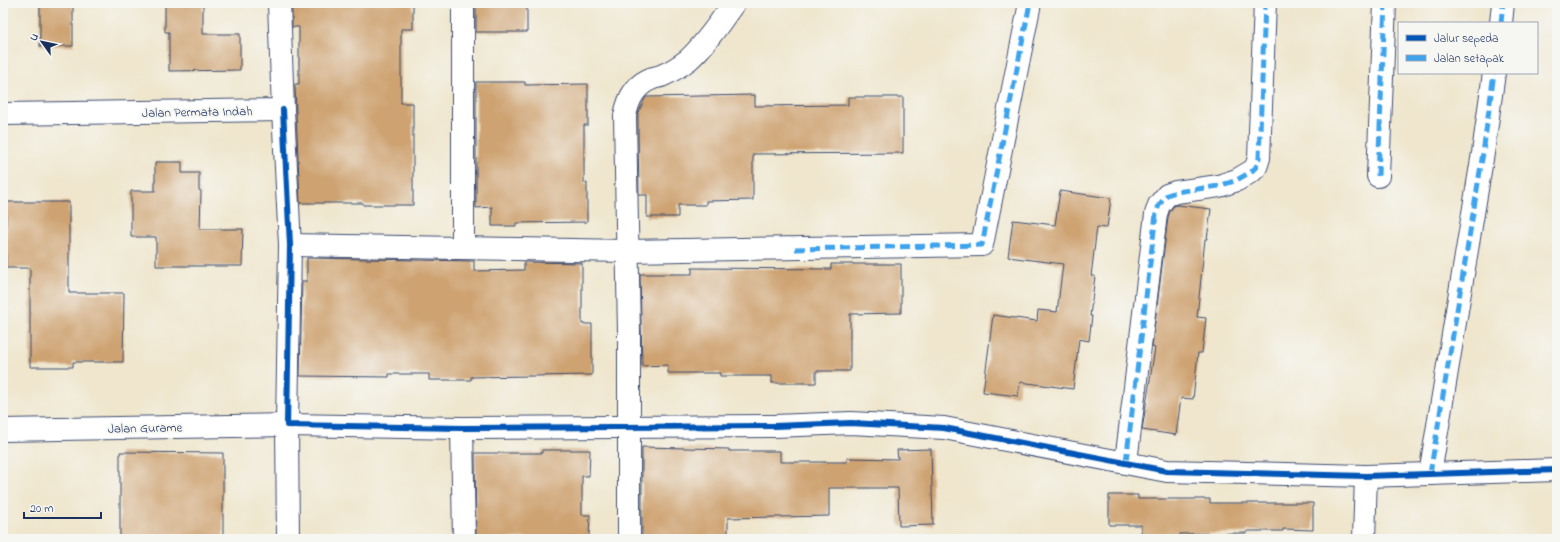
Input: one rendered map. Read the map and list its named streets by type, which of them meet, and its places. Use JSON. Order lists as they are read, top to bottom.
{
  "streets": {
    "street": ["Jalan Permata Indah", "Jalan Gurame"]
  },
  "legend": ["Jalur sepeda", "Jalan setapak"],
  "scale_bar": "20 m",
  "north": "top left"
}
